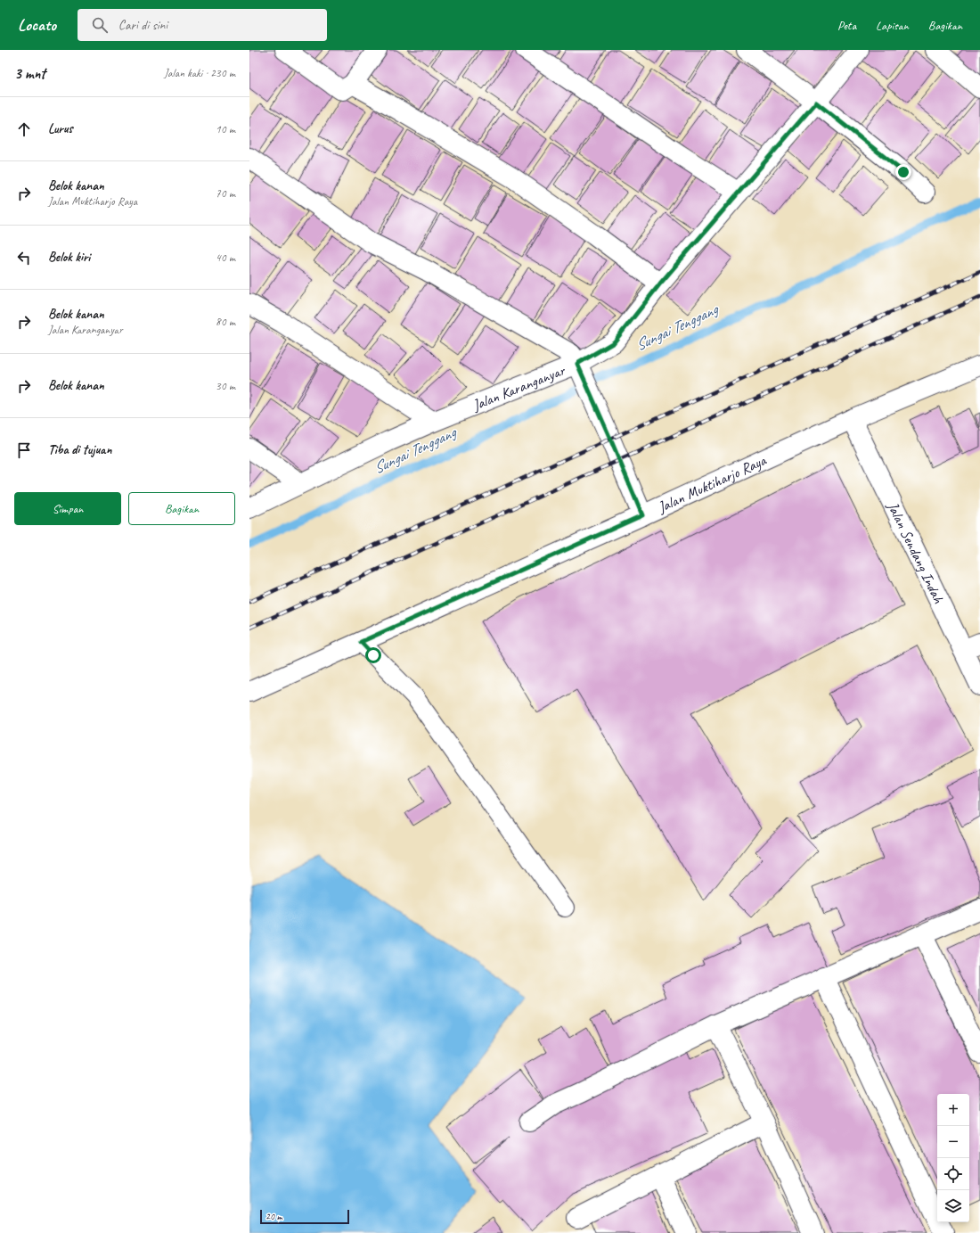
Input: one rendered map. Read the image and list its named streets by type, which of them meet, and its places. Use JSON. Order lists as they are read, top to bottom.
{
  "streets": {
    "street": ["Jalan Karanganyar", "Jalan Muktiharjo Raya", "Jalan Sendang Indah"]
  },
  "crossings": [
    ["Jalan Muktiharjo Raya", "Jalan Sendang Indah"]
  ],
  "water": ["Sungai Tenggang"],
  "scale_bar": "20 m",
  "page": {
    "header": "Locato",
    "search": "Cari di sini",
    "nav": ["Peta", "Lapisan", "Bagikan"],
    "heading": ["3 mnt", "Jalan kaki · 230 m"],
    "list": [
      ["Lurus", "10 m"],
      ["Belok kanan", "Jalan Muktiharjo Raya", "70 m"],
      ["Belok kiri", "40 m"],
      ["Belok kanan", "Jalan Karanganyar", "80 m"],
      ["Belok kanan", "30 m"],
      "Tiba di tujuan"
    ],
    "buttons": ["Simpan", "Bagikan"],
    "map_buttons": ["+", "−"],
    "scale": "20 m"
  }
}
